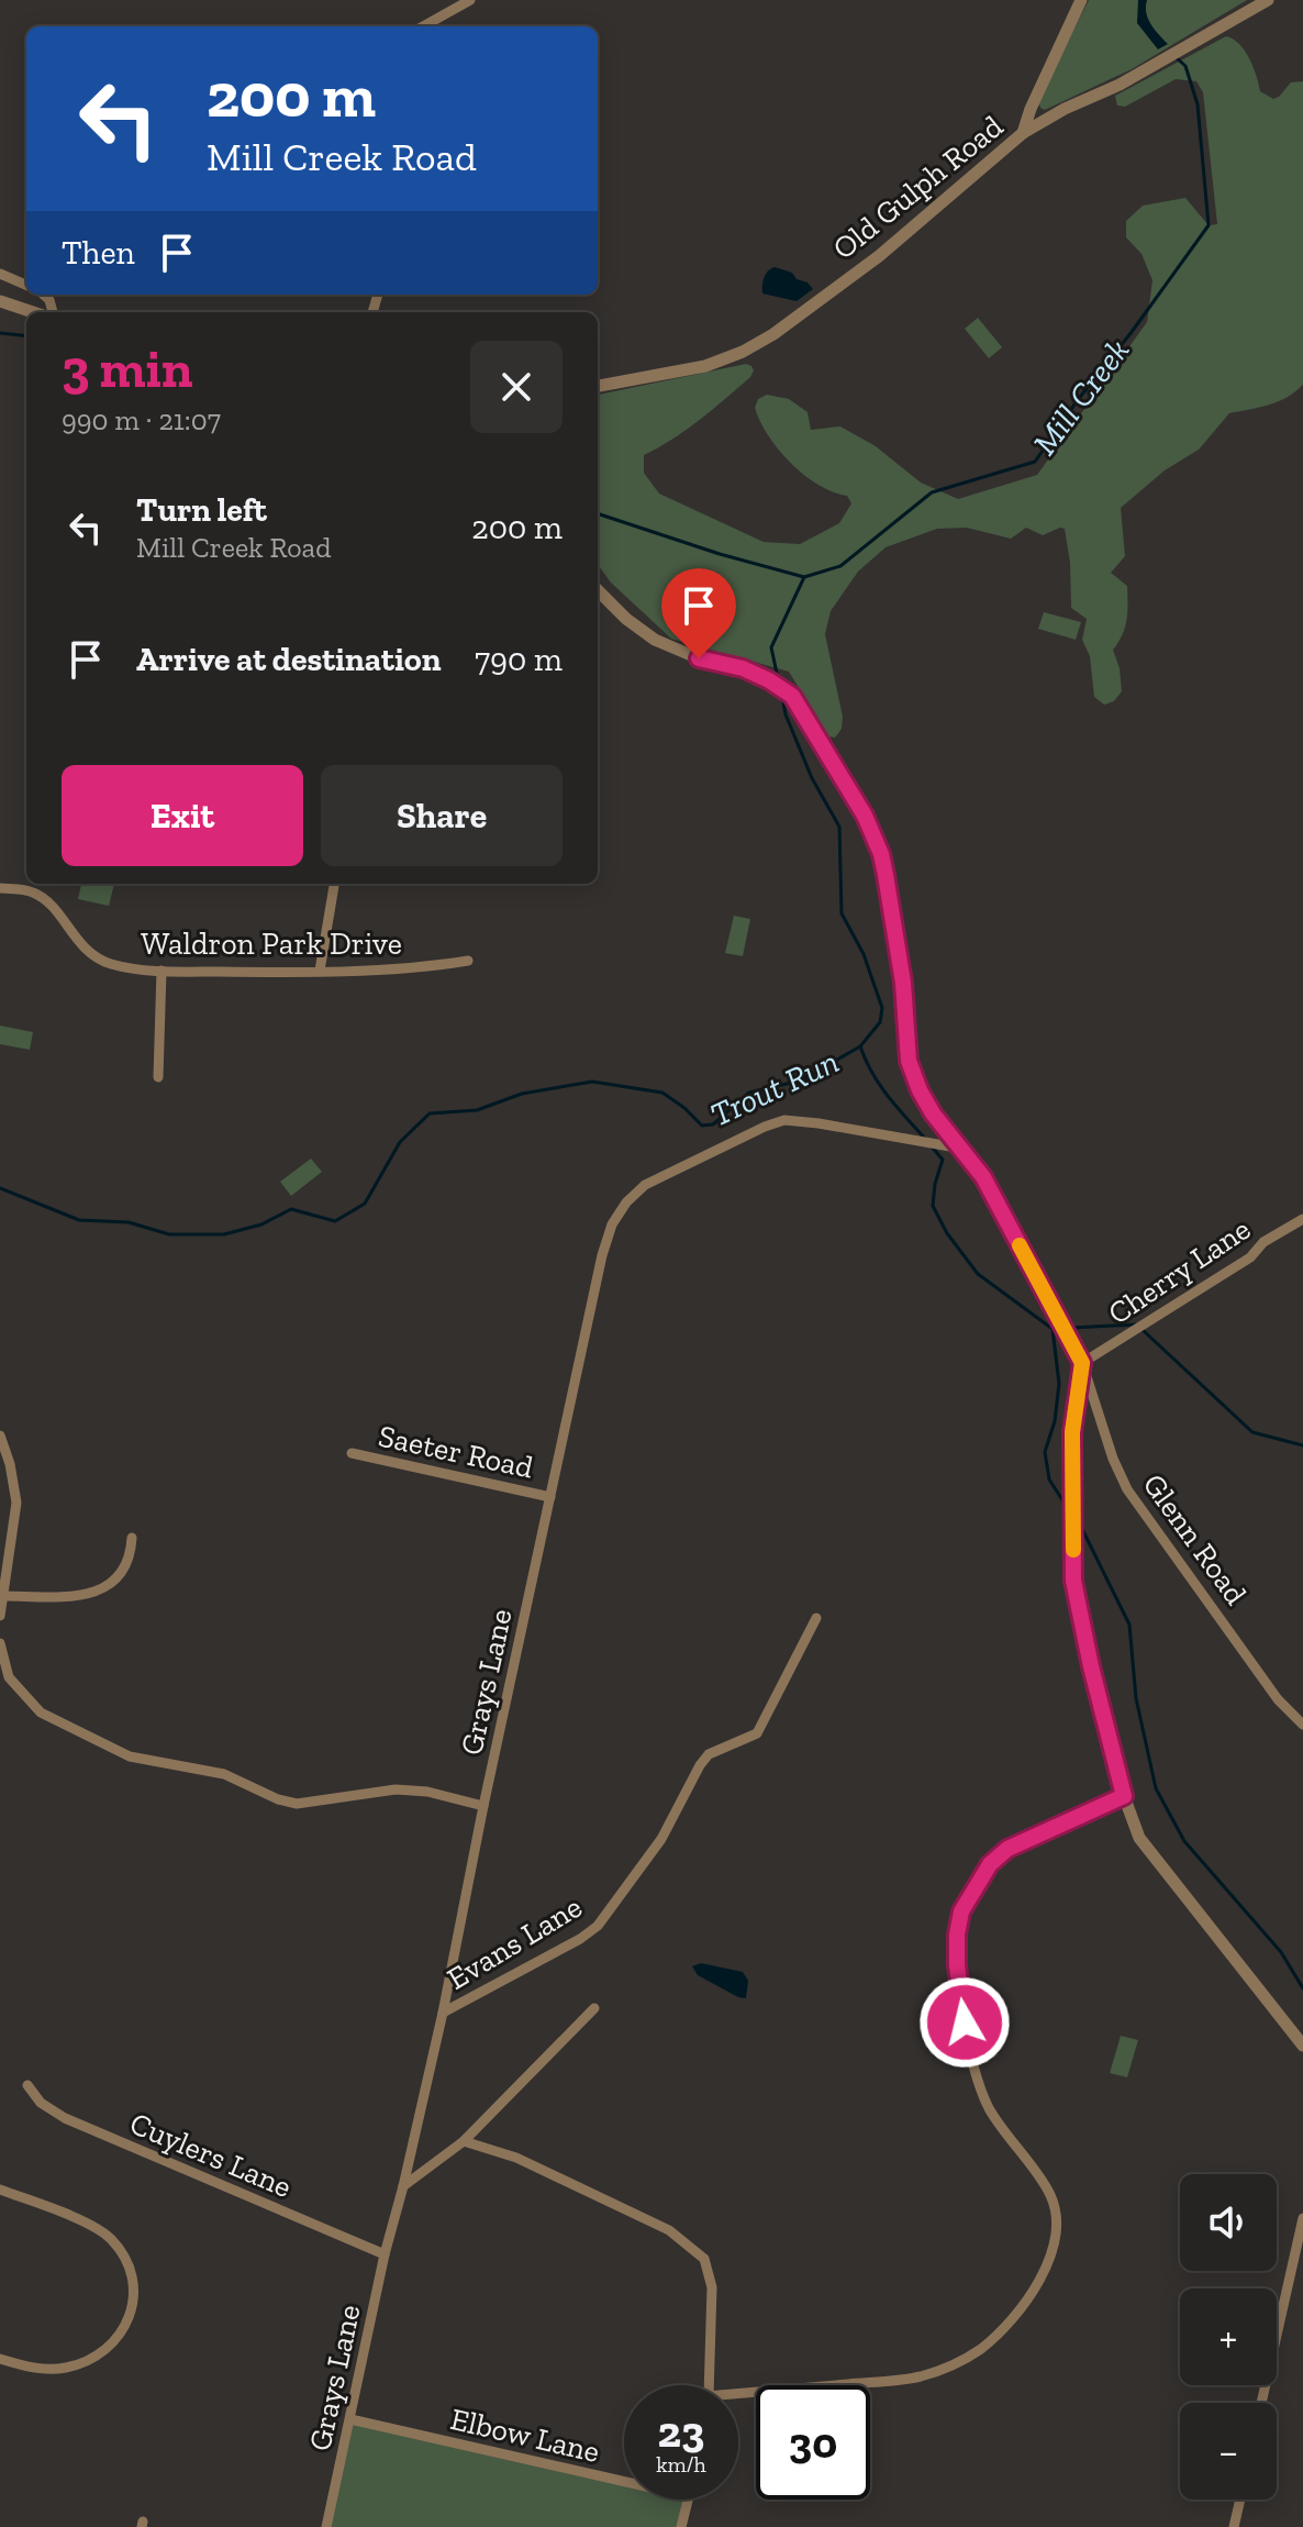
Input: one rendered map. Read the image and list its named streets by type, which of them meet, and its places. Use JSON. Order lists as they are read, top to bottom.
{
  "streets": {
    "street": [
      "Old Gulph Road",
      "Waldron Park Drive",
      "Cherry Lane",
      "Saeter Road",
      "Glenn Road",
      "Grays Lane",
      "Evans Lane",
      "Cuylers Lane",
      "Elbow Lane"
    ]
  },
  "crossings": [
    ["Cherry Lane", "Glenn Road"],
    ["Saeter Road", "Grays Lane"],
    ["Grays Lane", "Evans Lane"],
    ["Grays Lane", "Cuylers Lane"],
    ["Grays Lane", "Elbow Lane"]
  ],
  "water": ["Mill Creek", "Trout Run"],
  "page": {
    "turn": ["200 m", "Mill Creek Road"],
    "then": "Then",
    "heading": ["3 min", "990 m · 21:07"],
    "list": [
      {
        "name": "Turn left",
        "note": "Mill Creek Road",
        "value": "200 m"
      },
      {
        "name": "Arrive at destination",
        "value": "790 m"
      }
    ],
    "buttons": ["Exit", "Share"],
    "map_buttons": ["+", "−"],
    "speed": "23 km/h",
    "limit": "30"
  }
}
